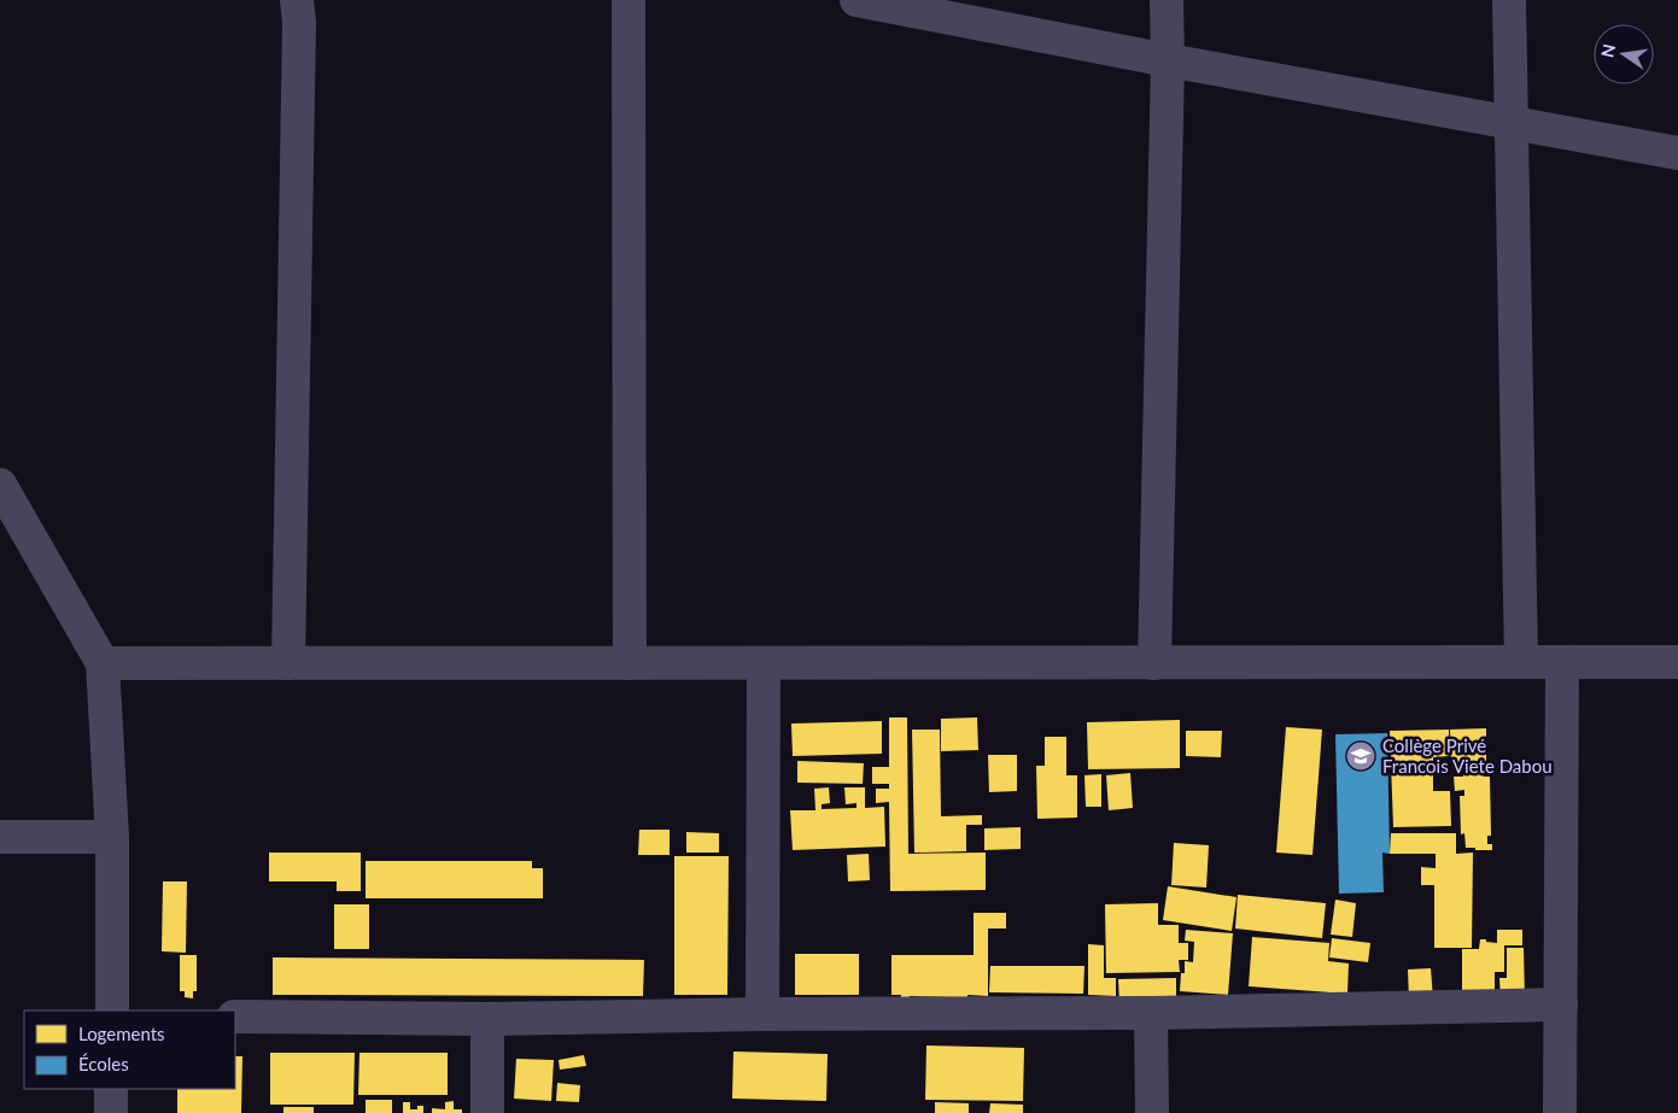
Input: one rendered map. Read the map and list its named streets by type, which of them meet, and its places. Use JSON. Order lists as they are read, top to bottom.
{
  "places": {
    "school or university": ["Collège Privé Francois Viete Dabou"]
  },
  "legend": ["Logements", "Écoles"],
  "north": "left"
}
